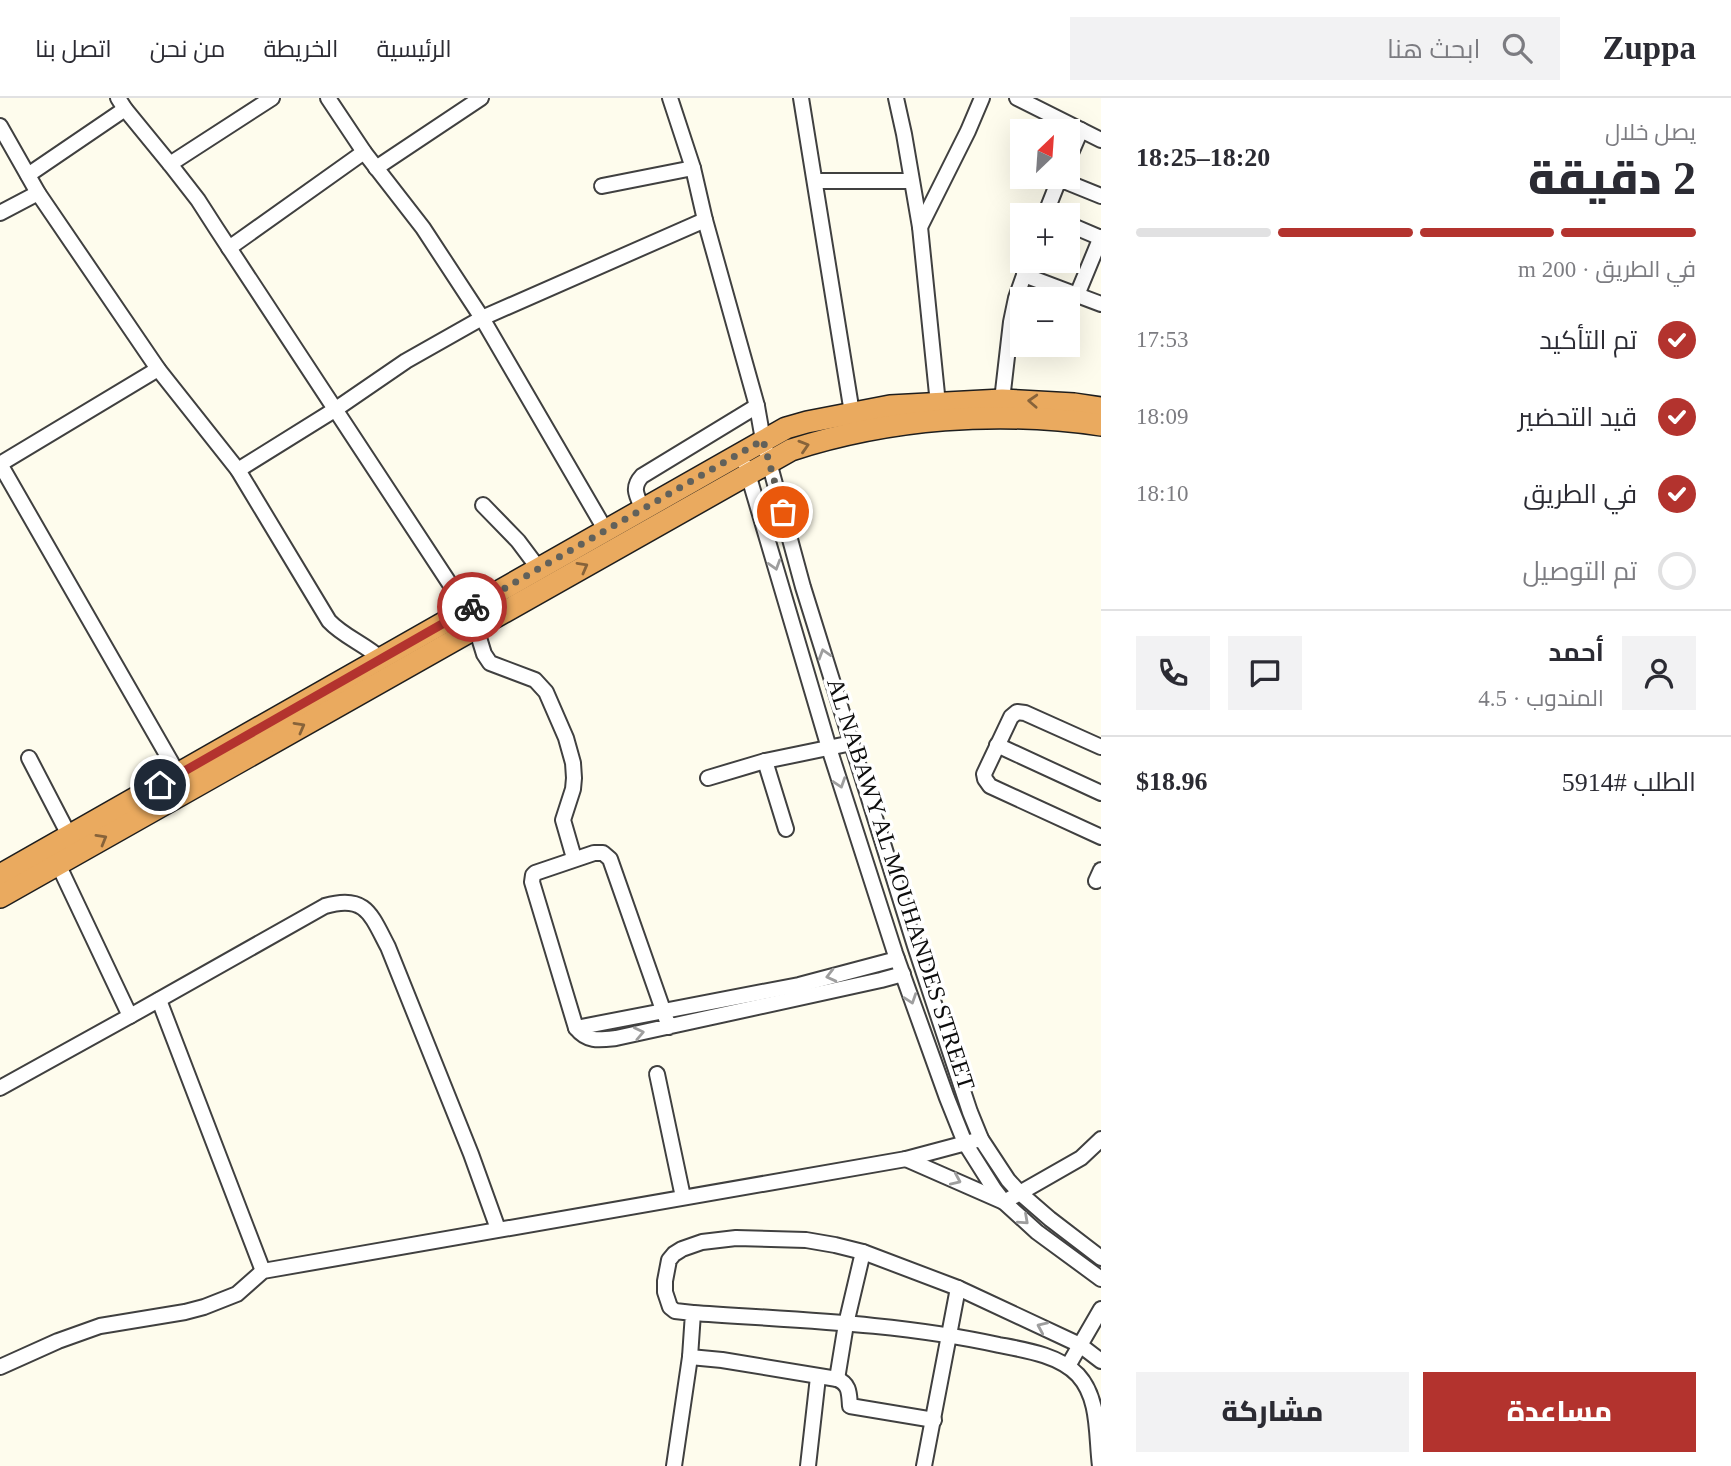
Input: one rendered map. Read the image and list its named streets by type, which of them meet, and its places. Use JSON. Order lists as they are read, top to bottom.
{
  "streets": {
    "street": ["AL NABAWY AL MOUHANDES STREET"]
  },
  "north": "top right",
  "page": {
    "header": "Zuppa",
    "search": "ابحث هنا",
    "nav": [
      "الرئيسية",
      "الخريطة",
      "من نحن",
      "اتصل بنا"
    ],
    "heading": ["2 دقيقة", "يصل خلال", "18:20–18:25"],
    "panel": [
      "أحمد",
      "المندوب · 4.5",
      "الطلب #5914",
      "$18.96"
    ],
    "map_buttons": ["+", "−"],
    "bar": "في الطريق · 200 m",
    "list": [
      ["تم التأكيد", "17:53"],
      ["قيد التحضير", "18:09"],
      ["في الطريق", "18:10"],
      "تم التوصيل"
    ],
    "buttons": ["مساعدة", "مشاركة"]
  }
}
